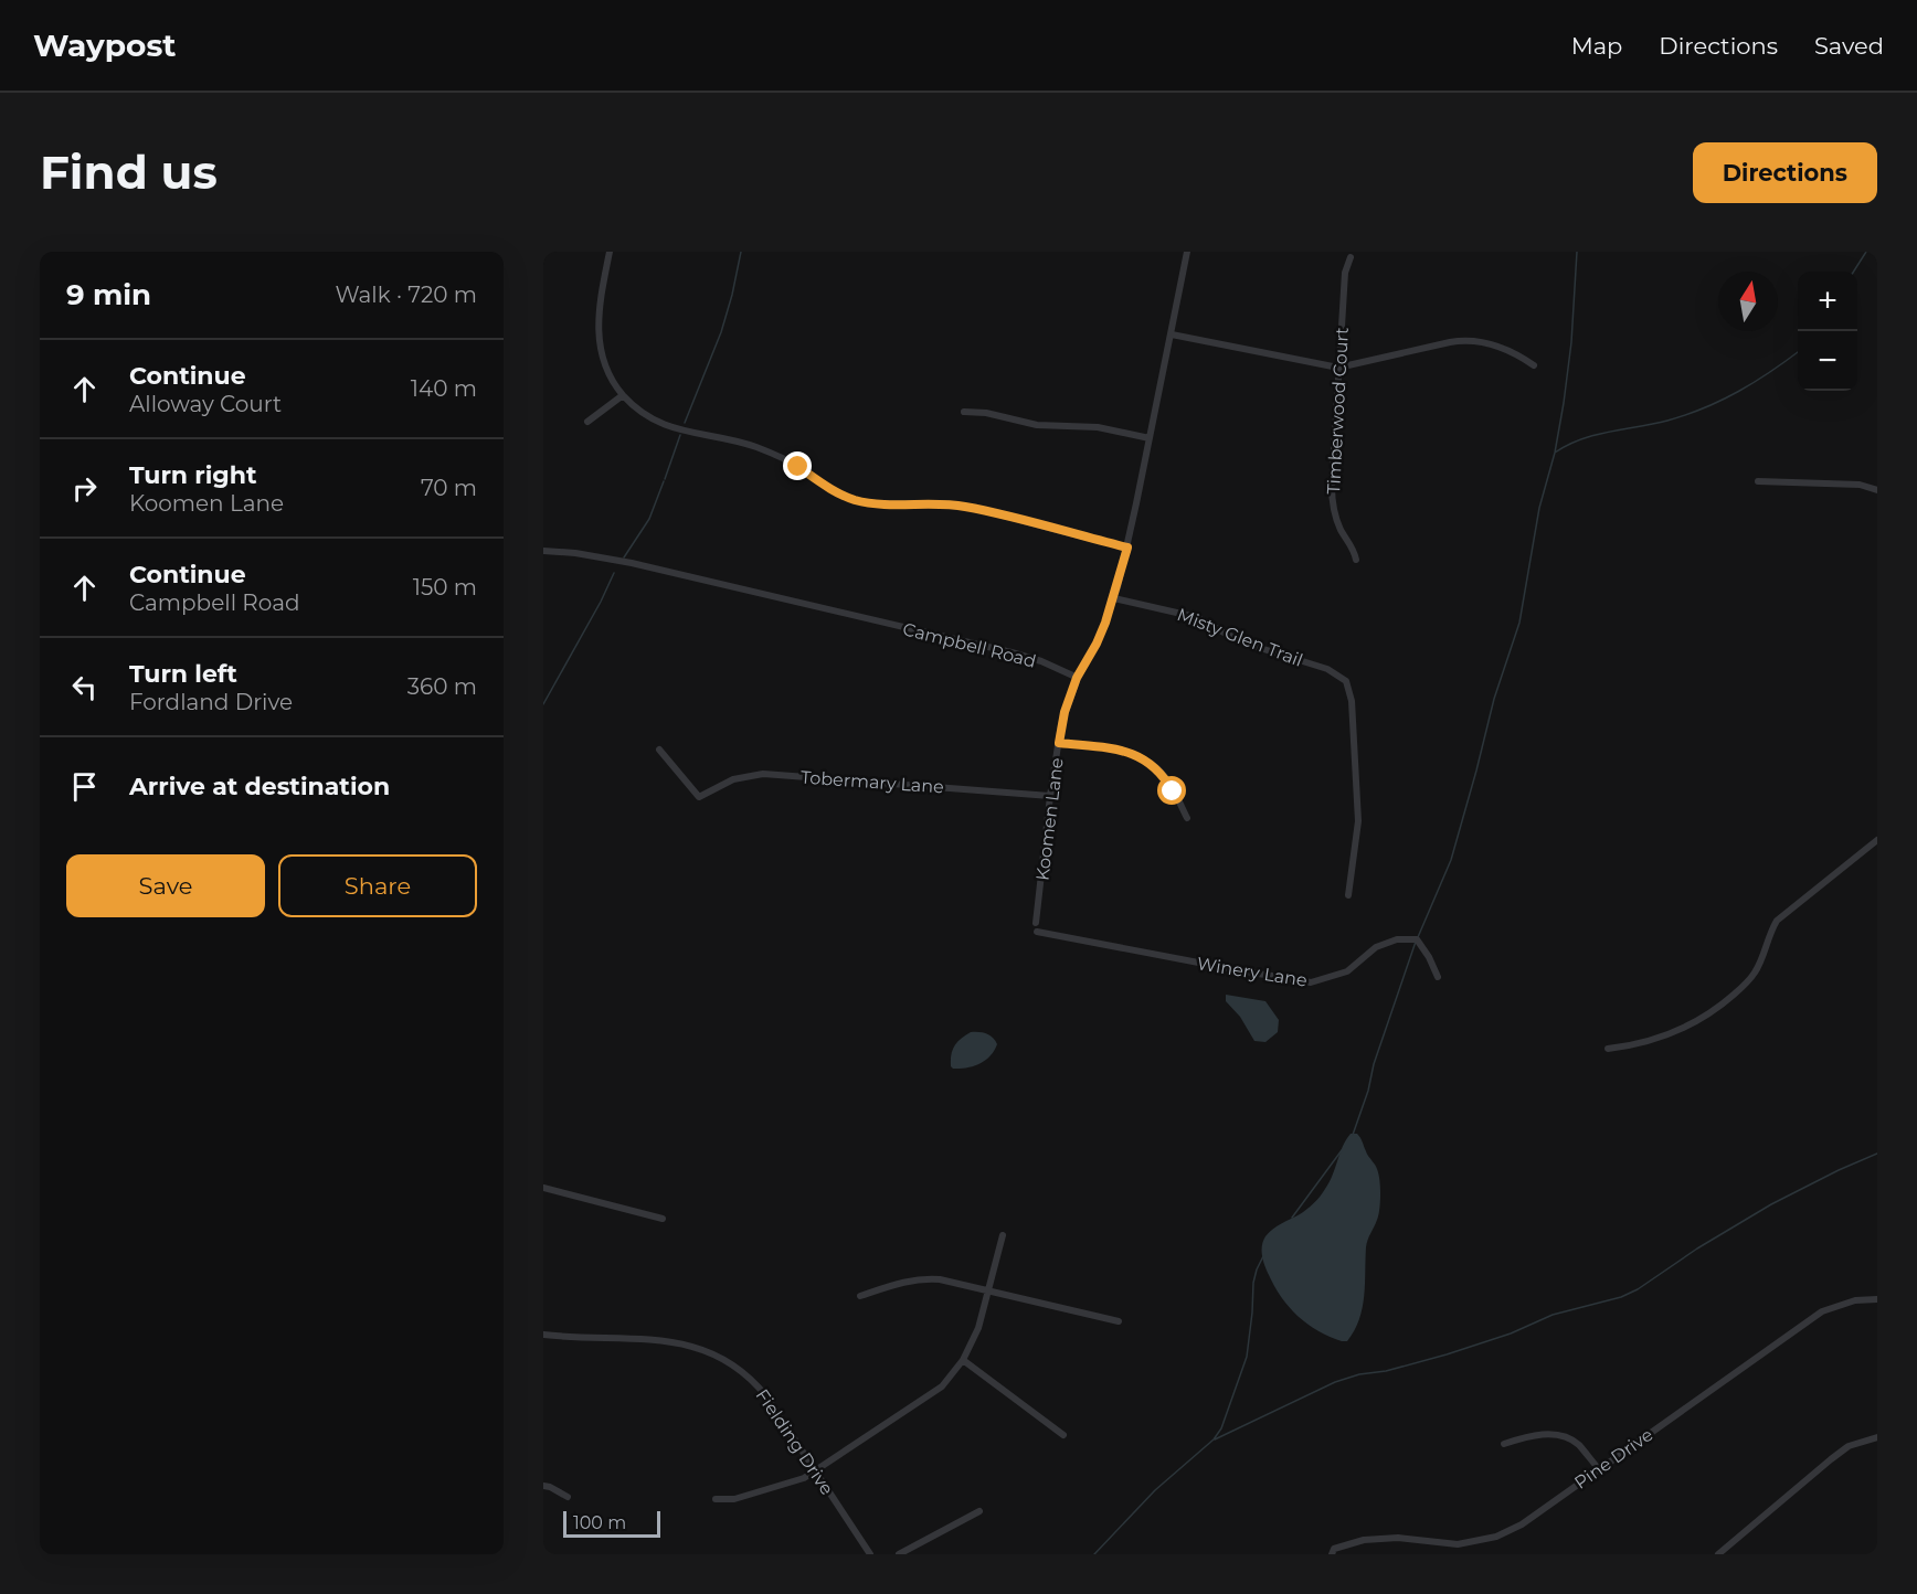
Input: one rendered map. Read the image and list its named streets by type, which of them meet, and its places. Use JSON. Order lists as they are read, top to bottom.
{
  "streets": {
    "street": [
      "Timberwood Court",
      "Misty Glen Trail",
      "Campbell Road",
      "Tobermary Lane",
      "Koomen Lane",
      "Winery Lane",
      "Fielding Drive",
      "Pine Drive"
    ]
  },
  "crossings": [
    ["Campbell Road", "Koomen Lane"],
    ["Tobermary Lane", "Koomen Lane"],
    ["Koomen Lane", "Winery Lane"]
  ],
  "scale_bar": "100 m",
  "north": "top",
  "page": {
    "header": "Waypost",
    "nav": ["Map", "Directions", "Saved"],
    "buttons": [
      "Directions",
      ["Save", "Share"]
    ],
    "title": "Find us",
    "heading": ["9 min", "Walk · 720 m"],
    "map_buttons": ["+", "−"],
    "list": [
      ["Continue", "Alloway Court", "140 m"],
      ["Turn right", "Koomen Lane", "70 m"],
      ["Continue", "Campbell Road", "150 m"],
      ["Turn left", "Fordland Drive", "360 m"],
      "Arrive at destination"
    ],
    "scale": "100 m"
  }
}
